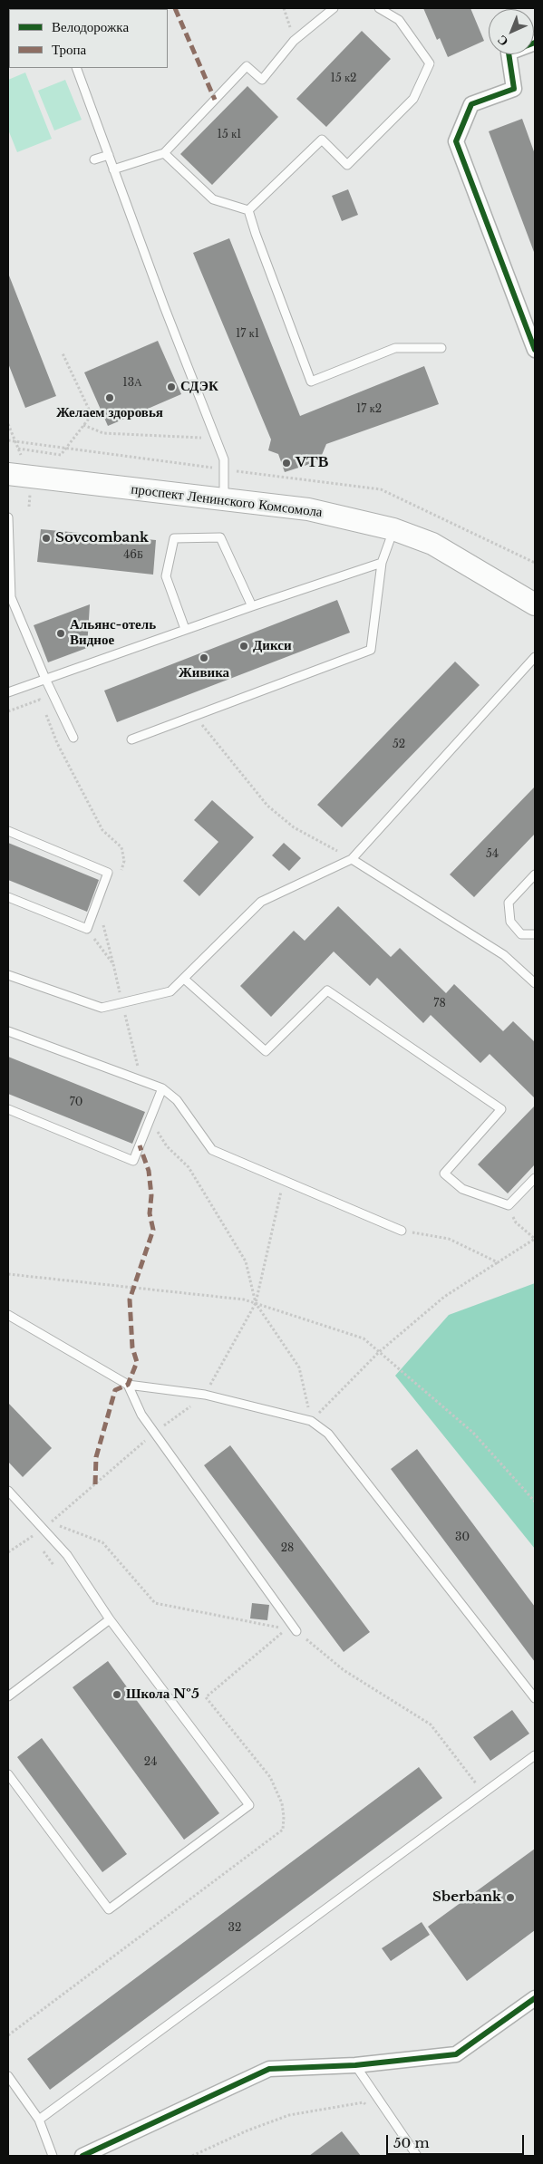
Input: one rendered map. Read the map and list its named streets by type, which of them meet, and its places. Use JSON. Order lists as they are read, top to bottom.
{
  "streets": {
    "main road": ["проспект Ленинского Комсомола"]
  },
  "places": [
    "СДЭК",
    "Желаем здоровья",
    "VTB",
    "Sovcombank",
    "Альянс-отель Видное",
    "Дикси",
    "Живика",
    "Школа №5",
    "Sberbank"
  ],
  "house_numbers": [
    "15 к2",
    "15 к1",
    "17 к1",
    "13А",
    "17 к2",
    "46Б",
    "52",
    "54",
    "78",
    "70",
    "30",
    "28",
    "24",
    "32"
  ],
  "legend": ["Велодорожка", "Тропа"],
  "scale_bar": "50 m",
  "north": "bottom left"
}
